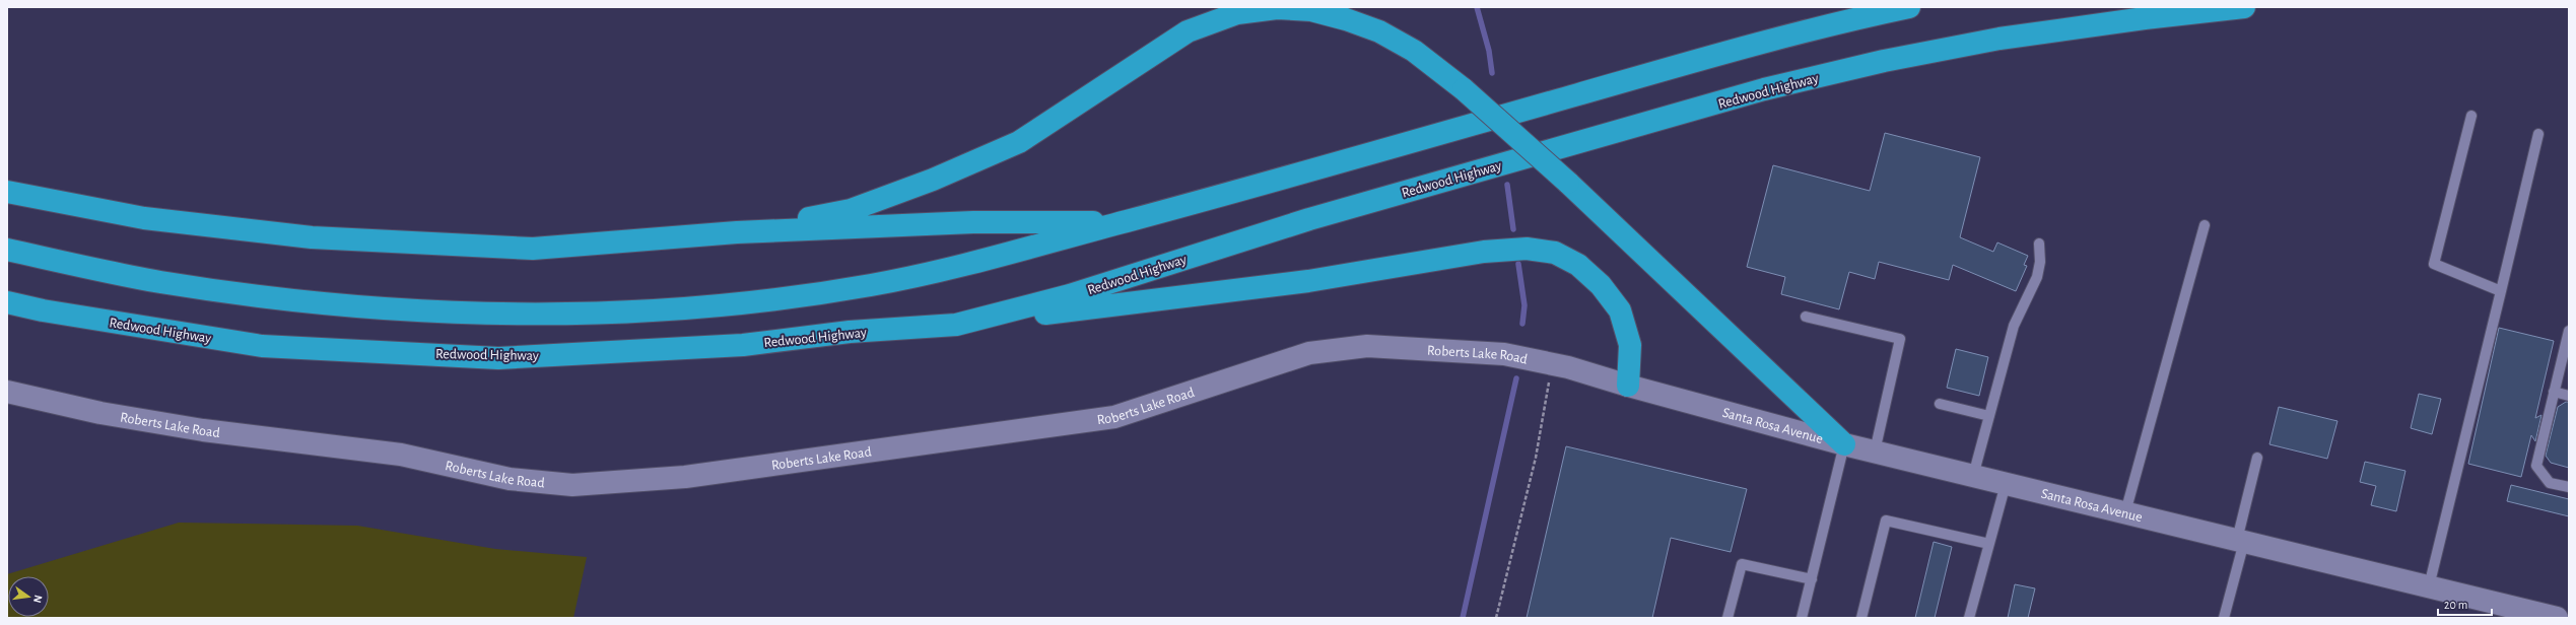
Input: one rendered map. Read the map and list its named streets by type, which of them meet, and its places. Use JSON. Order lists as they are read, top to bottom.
{
  "streets": {
    "highway": ["Redwood Highway"],
    "street": ["Roberts Lake Road", "Santa Rosa Avenue"]
  },
  "crossings": [
    ["Roberts Lake Road", "Santa Rosa Avenue"]
  ],
  "scale_bar": "20 m",
  "north": "right"
}
